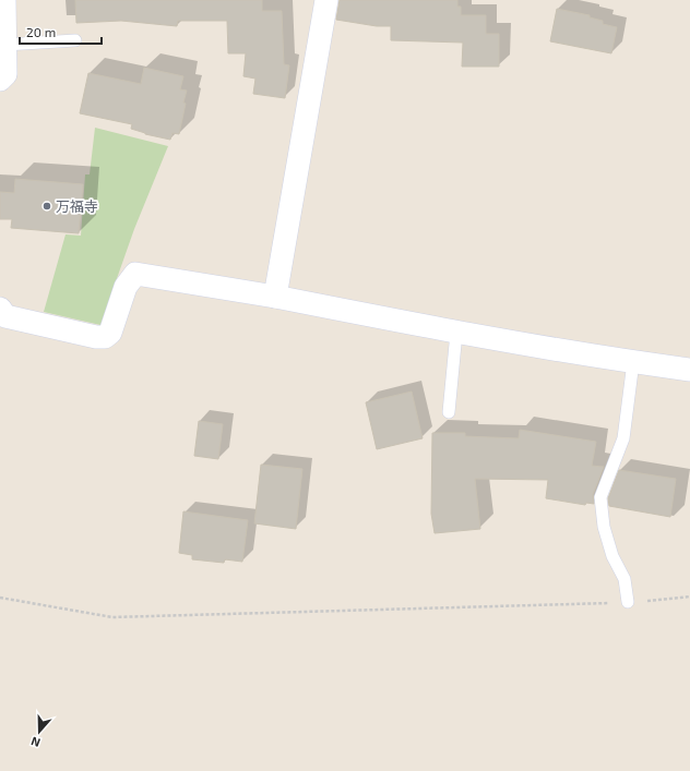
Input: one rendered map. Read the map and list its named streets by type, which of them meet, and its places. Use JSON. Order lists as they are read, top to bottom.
{
  "places": ["万福寺"],
  "scale_bar": "20 m",
  "north": "bottom"
}
